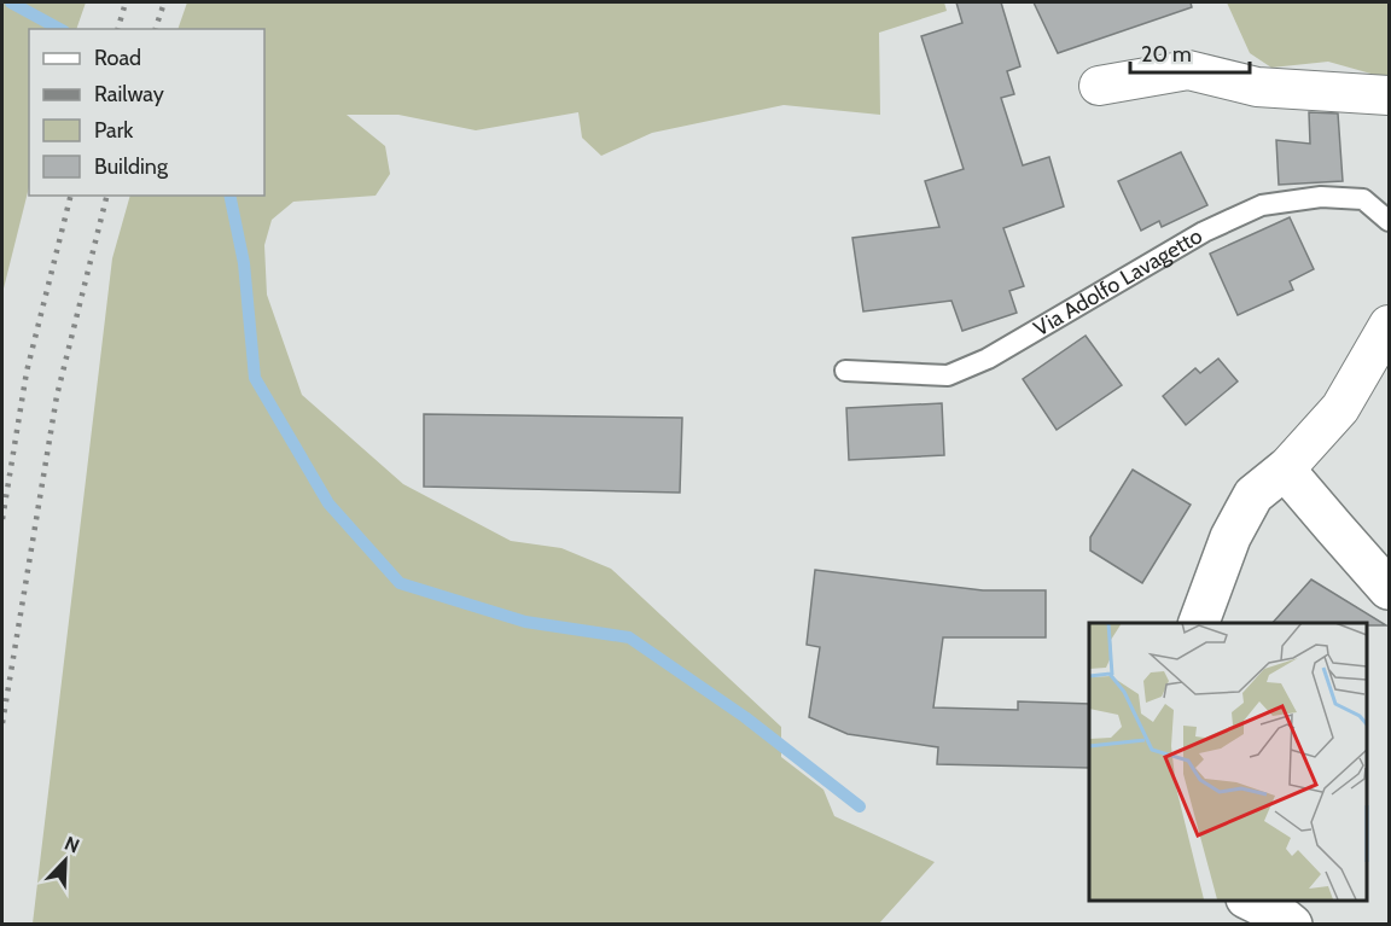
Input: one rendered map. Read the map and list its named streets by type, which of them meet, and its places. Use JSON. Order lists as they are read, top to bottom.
{
  "streets": {
    "lane": ["Via Adolfo Lavagetto"]
  },
  "legend": [
    "Road",
    "Railway",
    "Park",
    "Building"
  ],
  "scale_bar": "20 m",
  "north": "top right"
}
